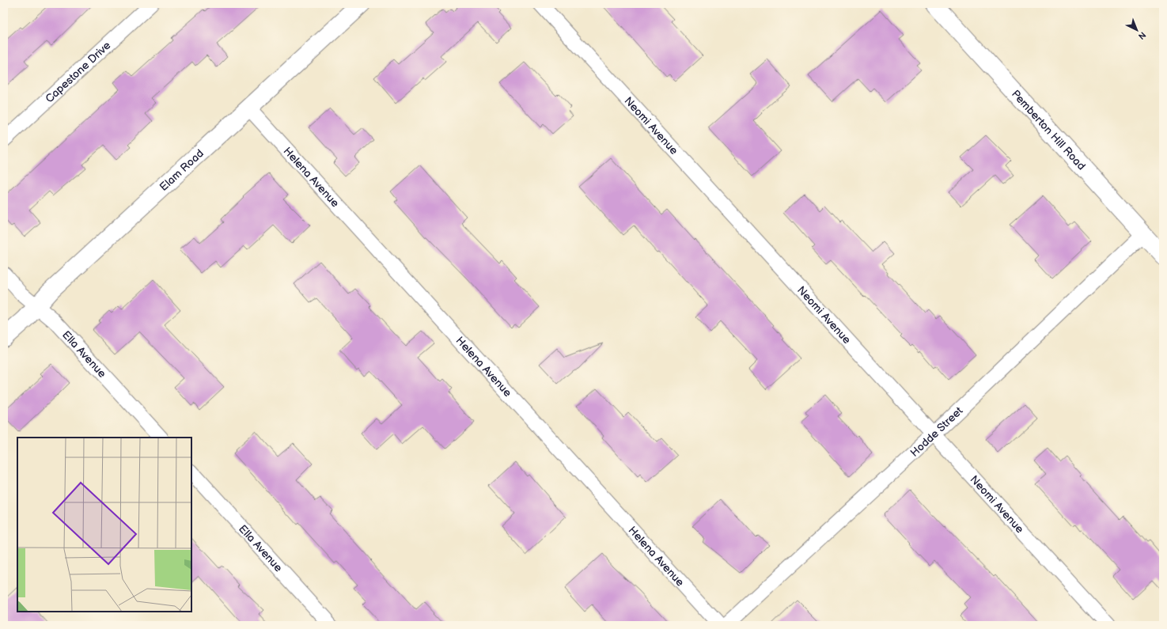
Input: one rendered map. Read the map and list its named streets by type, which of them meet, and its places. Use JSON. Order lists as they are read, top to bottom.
{
  "streets": {
    "street": [
      "Capestone Drive",
      "Neomi Avenue",
      "Pemberton Hill Road",
      "Elam Road",
      "Helena Avenue",
      "Ella Avenue",
      "Hodde Street"
    ]
  },
  "crossings": [
    ["Neomi Avenue", "Hodde Street"],
    ["Pemberton Hill Road", "Hodde Street"],
    ["Elam Road", "Helena Avenue"],
    ["Elam Road", "Ella Avenue"]
  ],
  "north": "bottom right"
}
